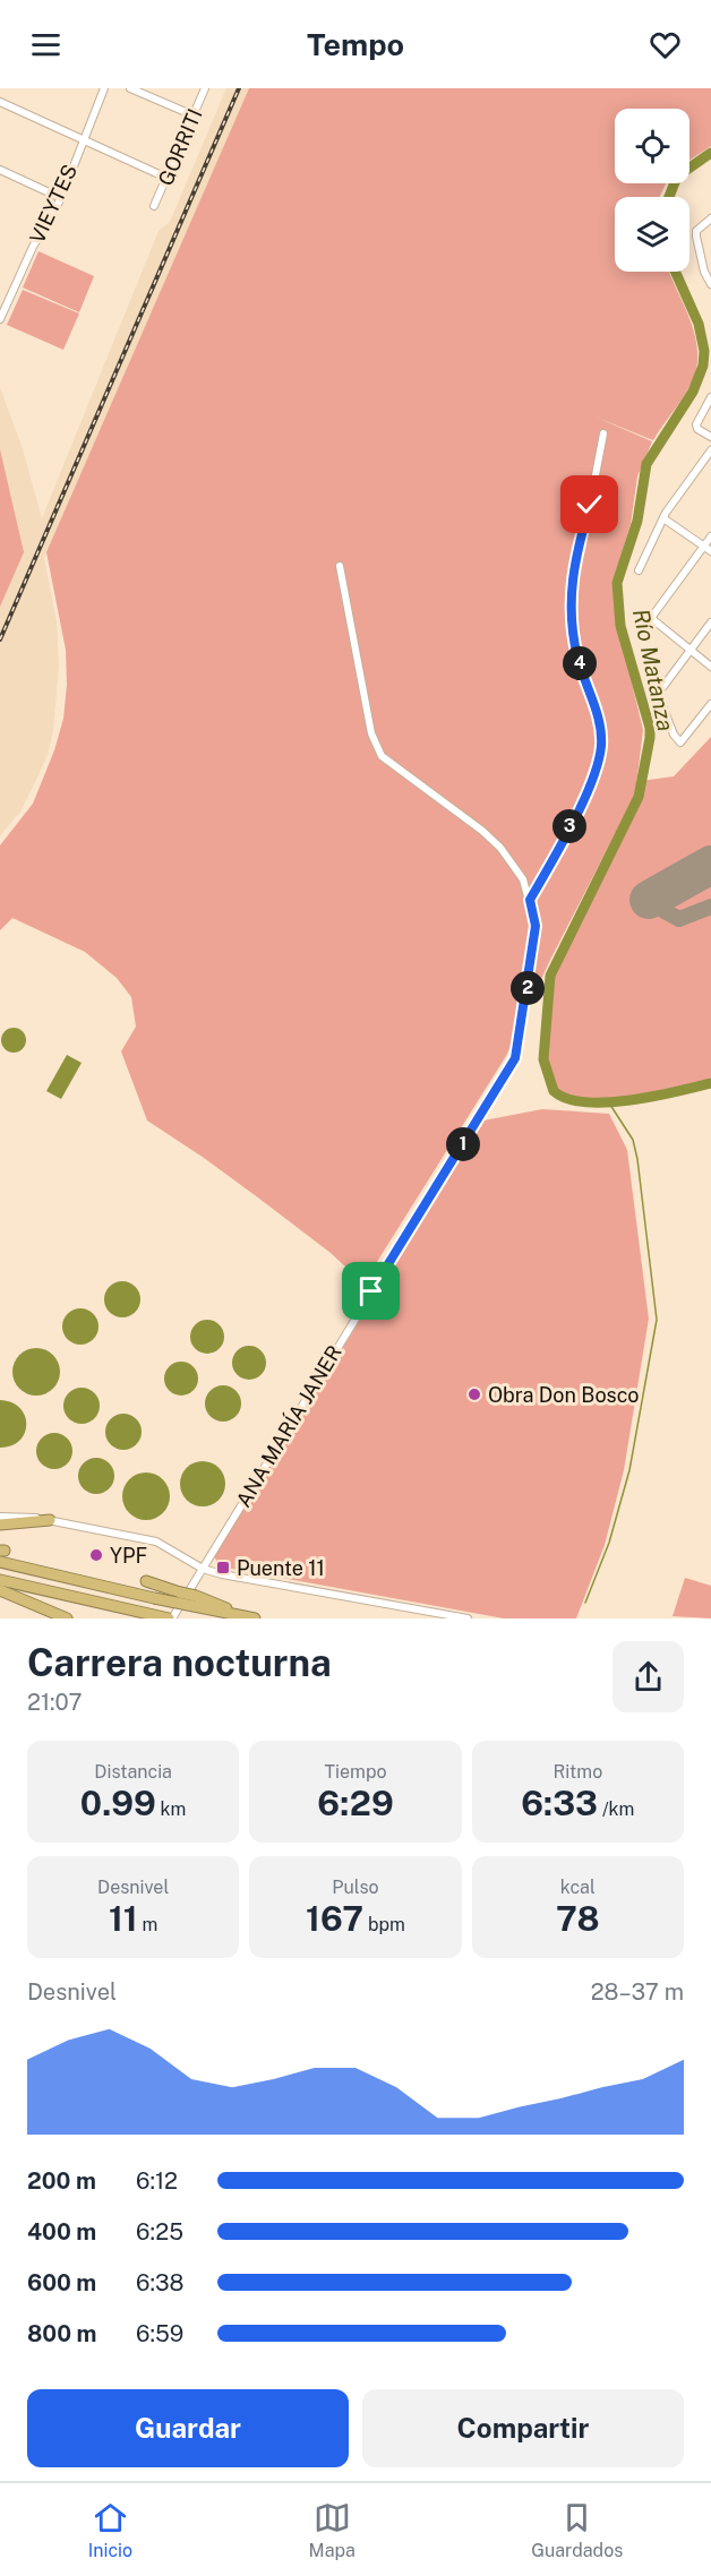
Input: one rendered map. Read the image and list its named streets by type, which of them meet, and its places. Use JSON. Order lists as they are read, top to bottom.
{
  "streets": {
    "street": ["GORRITI", "VIEYTES", "ANA MARÍA JANER"]
  },
  "water": ["Río Matanza"],
  "places": {
    "other": ["Obra Don Bosco", "YPF"],
    "transit": ["Puente 11"]
  },
  "page": {
    "header": "Tempo",
    "pins": [
      "4",
      "3",
      "2",
      "1"
    ],
    "heading": ["Carrera nocturna", "21:07"],
    "stats": [
      ["Distancia", "0.99 km"],
      ["Tiempo", "6:29"],
      ["Ritmo", "6:33 /km"],
      ["Desnivel", "11 m"],
      ["Pulso", "167 bpm"],
      ["kcal", "78"]
    ],
    "chart": ["Desnivel", "28–37 m"],
    "list": [
      {
        "name": "200 m",
        "note": "6:12"
      },
      {
        "name": "400 m",
        "note": "6:25"
      },
      {
        "name": "600 m",
        "note": "6:38"
      },
      {
        "name": "800 m",
        "note": "6:59"
      }
    ],
    "buttons": ["Guardar", "Compartir"],
    "tabs": ["Inicio", "Mapa", "Guardados"]
  }
}
